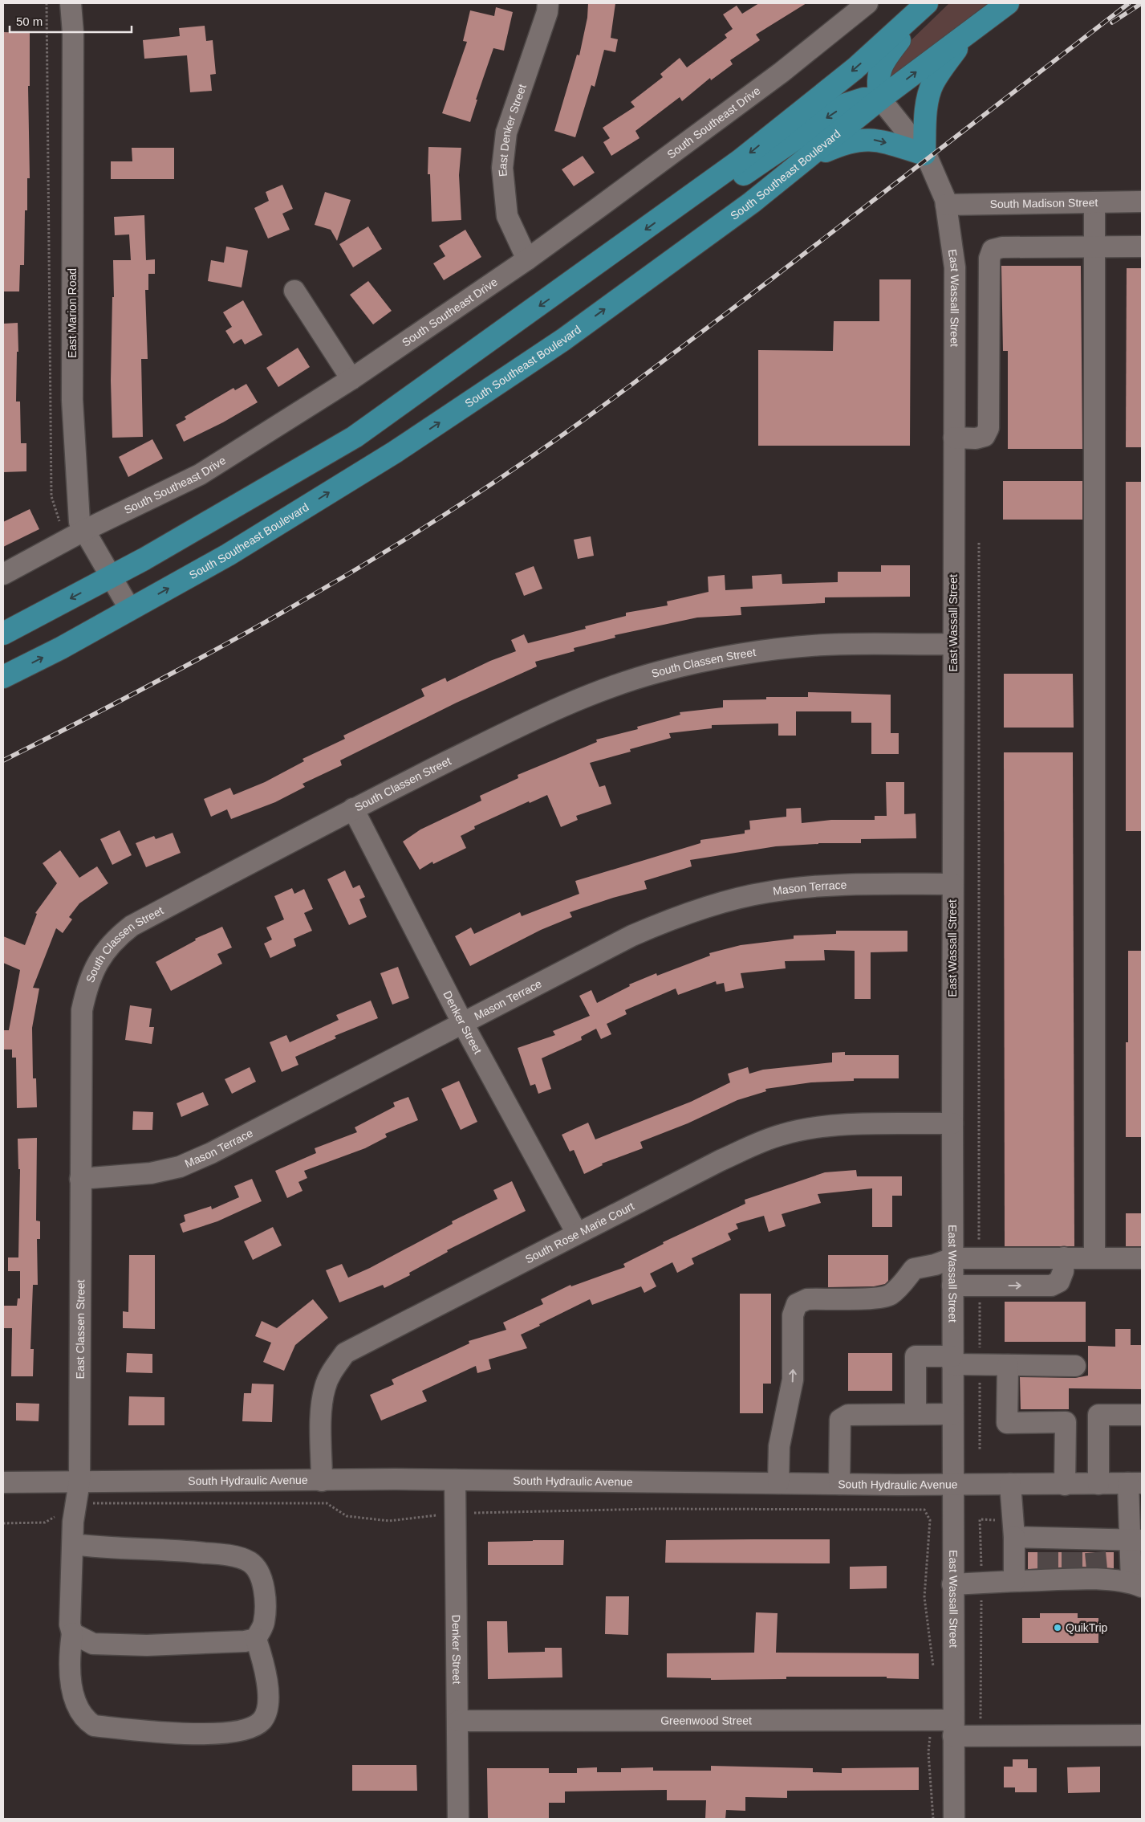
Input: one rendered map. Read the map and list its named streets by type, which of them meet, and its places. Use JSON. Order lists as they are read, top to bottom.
{
  "streets": {
    "main road": ["South Southeast Boulevard"],
    "street": [
      "South Southeast Drive",
      "East Denker Street",
      "South Madison Street",
      "East Wassall Street",
      "East Marion Road",
      "South Classen Street",
      "Mason Terrace",
      "Denker Street",
      "South Rose Marie Court",
      "East Classen Street",
      "South Hydraulic Avenue",
      "Greenwood Street"
    ]
  },
  "crossings": [
    ["South Southeast Drive", "East Denker Street"],
    ["South Southeast Drive", "East Marion Road"],
    ["South Southeast Boulevard", "East Wassall Street"],
    ["South Southeast Boulevard", "East Marion Road"],
    ["South Madison Street", "East Wassall Street"],
    ["East Wassall Street", "South Classen Street"],
    ["East Wassall Street", "Mason Terrace"],
    ["East Wassall Street", "South Rose Marie Court"],
    ["East Wassall Street", "South Hydraulic Avenue"],
    ["East Wassall Street", "Greenwood Street"],
    ["South Classen Street", "Mason Terrace"],
    ["South Classen Street", "Denker Street"],
    ["South Classen Street", "East Classen Street"],
    ["Mason Terrace", "Denker Street"],
    ["Mason Terrace", "East Classen Street"],
    ["Denker Street", "South Rose Marie Court"],
    ["Denker Street", "South Hydraulic Avenue"],
    ["Denker Street", "Greenwood Street"],
    ["South Rose Marie Court", "South Hydraulic Avenue"],
    ["East Classen Street", "South Hydraulic Avenue"]
  ],
  "places": ["QuikTrip"],
  "scale_bar": "50 m"
}
